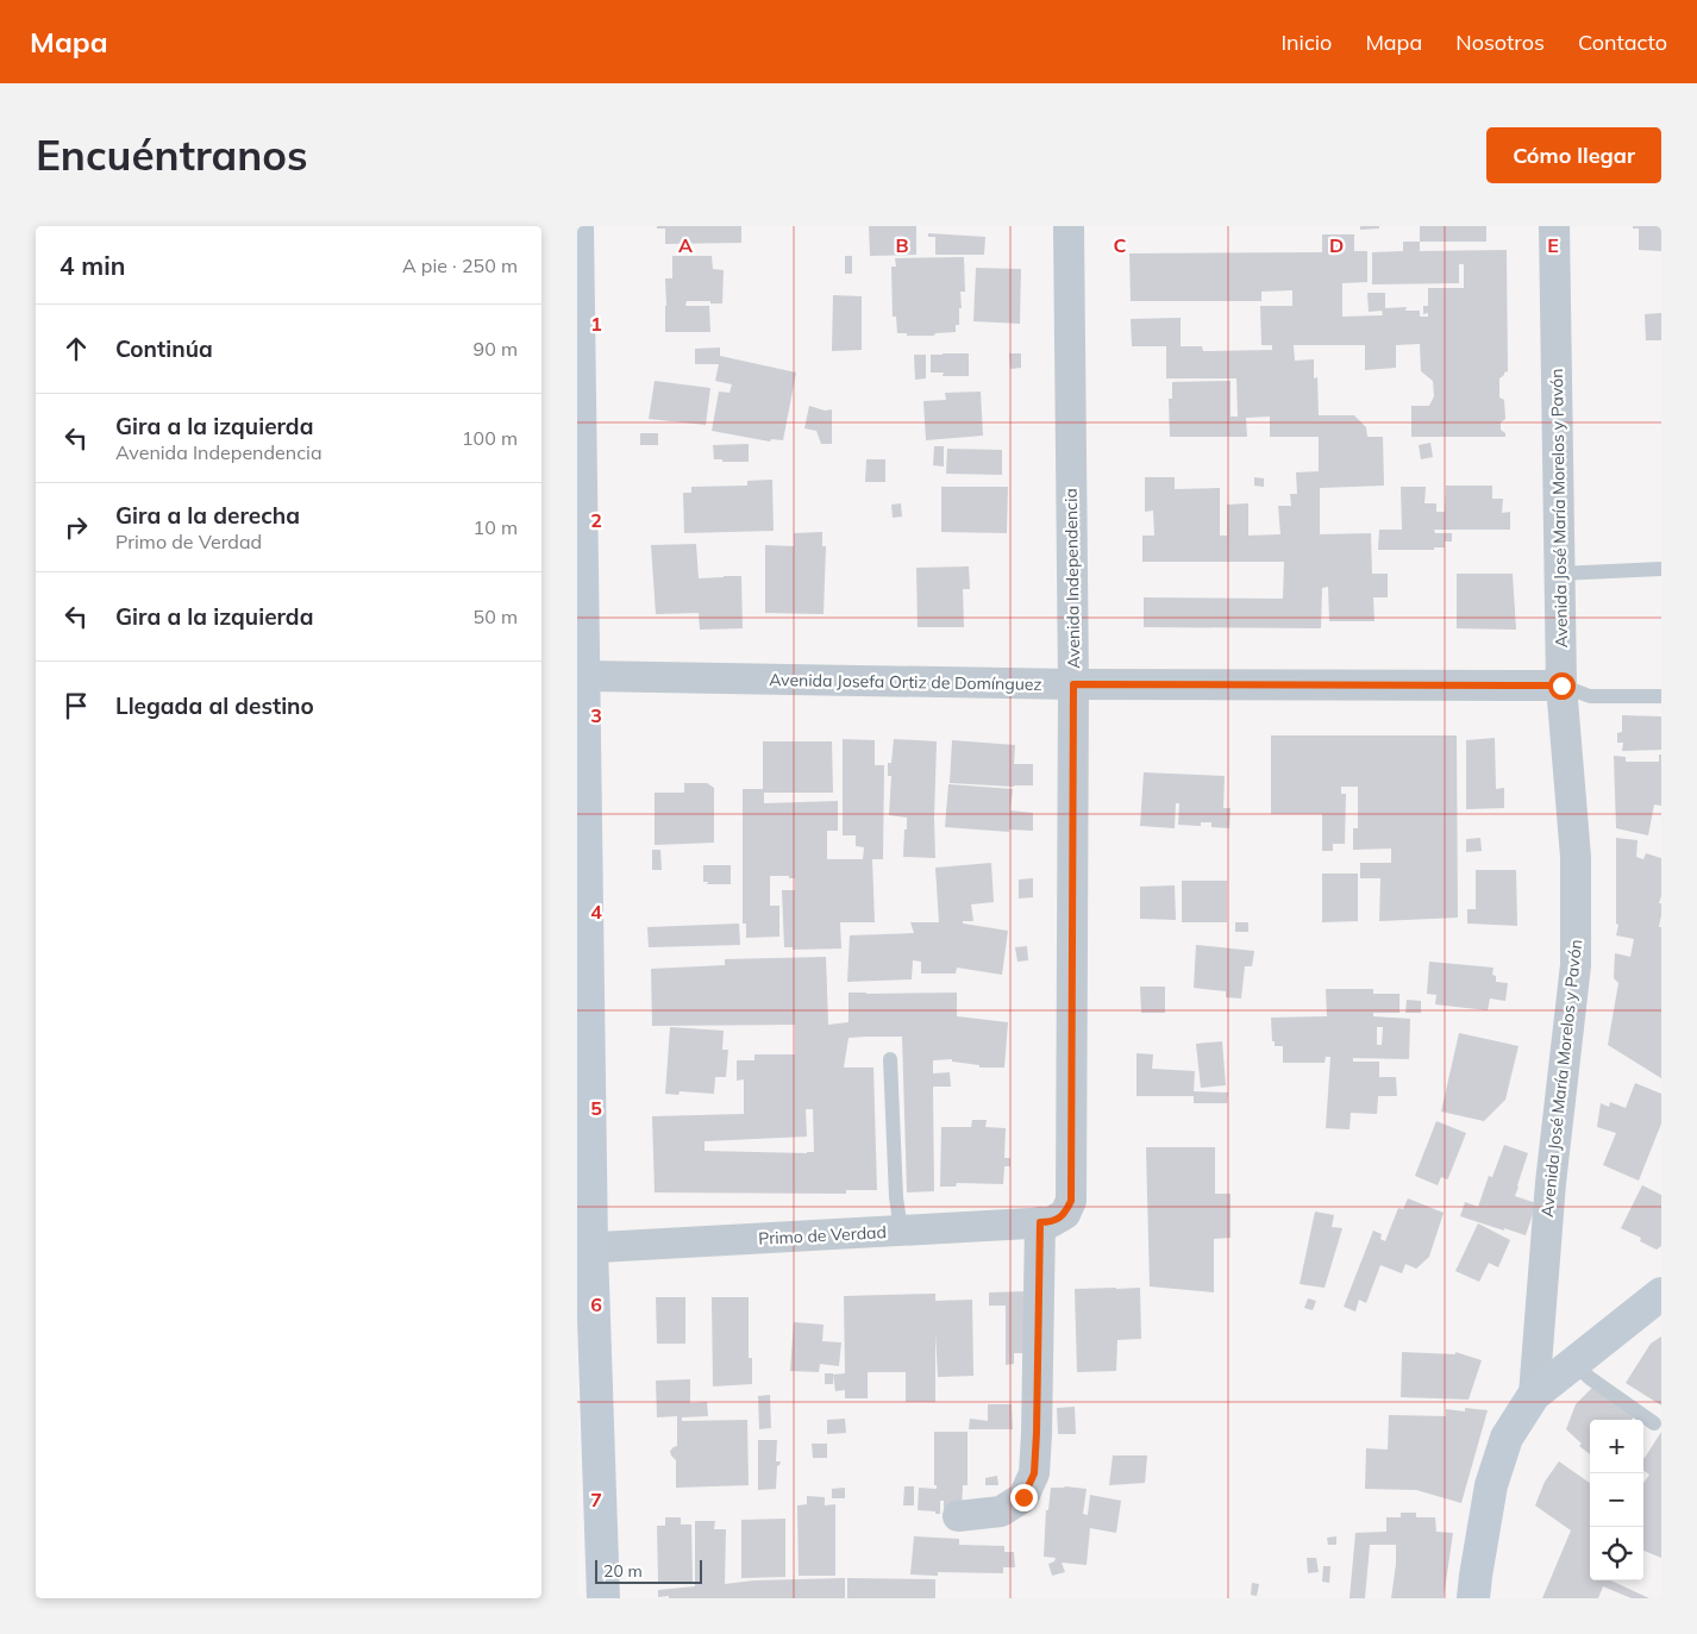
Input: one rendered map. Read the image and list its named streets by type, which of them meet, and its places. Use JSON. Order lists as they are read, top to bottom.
{
  "streets": {
    "street": [
      "Avenida José María Morelos y Pavón",
      "Avenida Independencia",
      "Avenida Josefa Ortiz de Domínguez",
      "Primo de Verdad"
    ]
  },
  "crossings": [
    ["Avenida José María Morelos y Pavón", "Avenida Josefa Ortiz de Domínguez"],
    ["Avenida Independencia", "Avenida Josefa Ortiz de Domínguez"],
    ["Avenida Independencia", "Primo de Verdad"]
  ],
  "scale_bar": "20 m",
  "page": {
    "header": "Mapa",
    "nav": [
      "Inicio",
      "Mapa",
      "Nosotros",
      "Contacto"
    ],
    "buttons": "Cómo llegar",
    "title": "Encuéntranos",
    "heading": ["4 min", "A pie · 250 m"],
    "list": [
      ["Continúa", "90 m"],
      ["Gira a la izquierda", "Avenida Independencia", "100 m"],
      ["Gira a la derecha", "Primo de Verdad", "10 m"],
      ["Gira a la izquierda", "50 m"],
      "Llegada al destino"
    ],
    "map_buttons": ["+", "−"],
    "scale": "20 m"
  },
  "grid": {
    "columns": [
      "A",
      "B",
      "C",
      "D",
      "E"
    ],
    "rows": [
      "1",
      "2",
      "3",
      "4",
      "5",
      "6",
      "7"
    ]
  }
}
